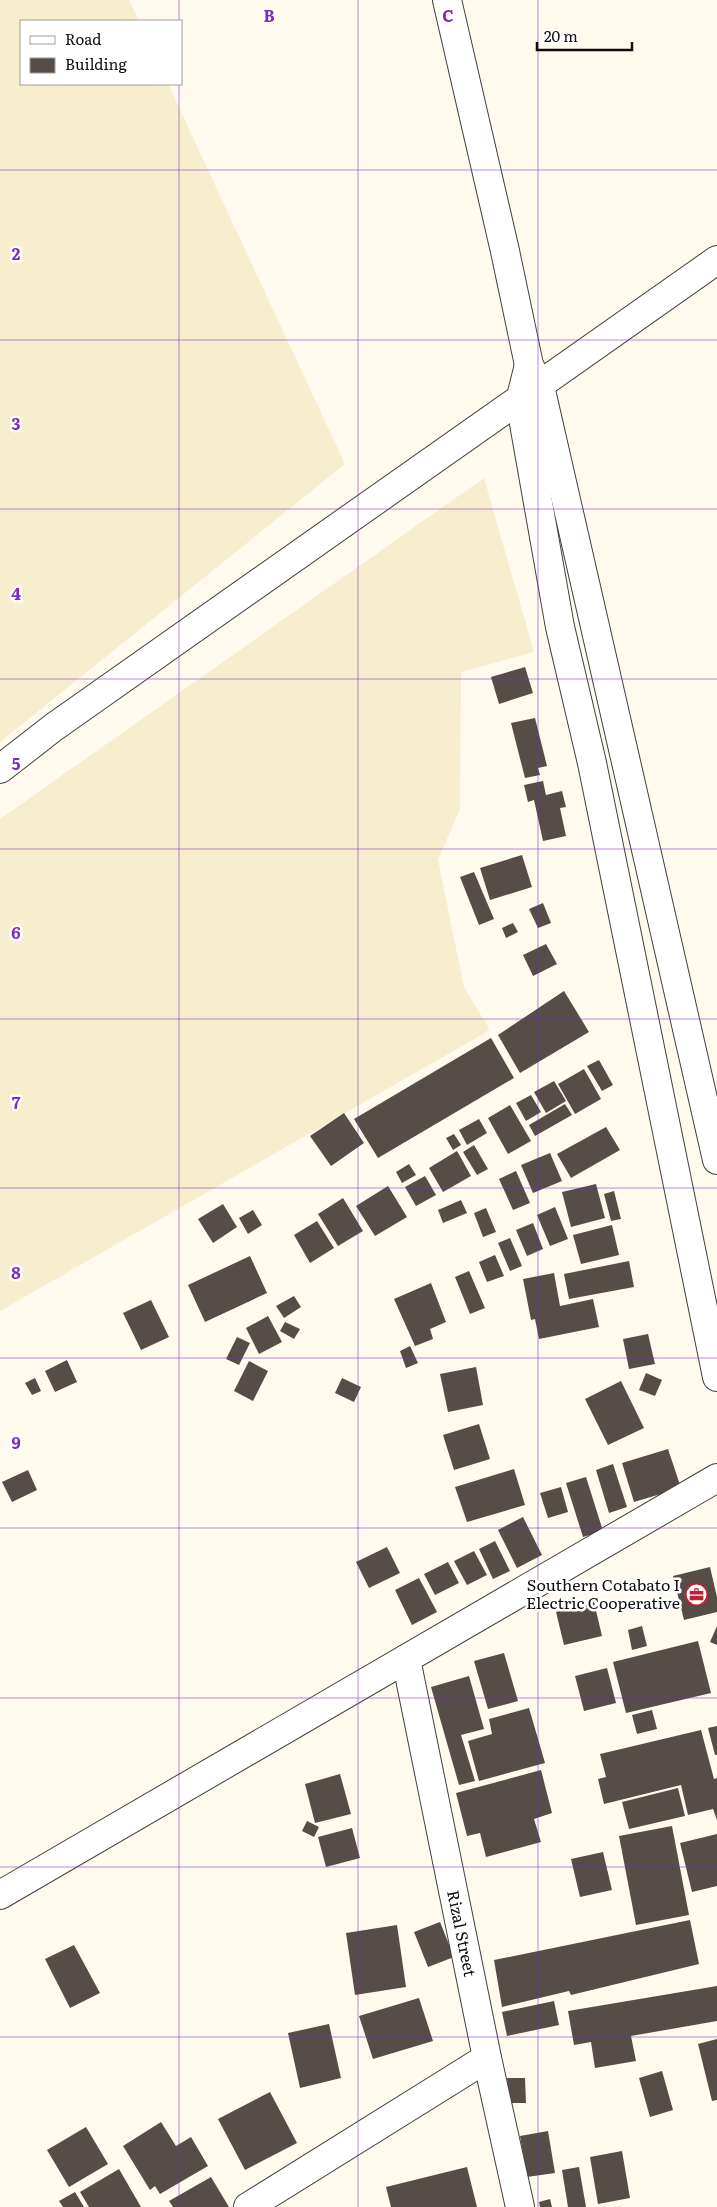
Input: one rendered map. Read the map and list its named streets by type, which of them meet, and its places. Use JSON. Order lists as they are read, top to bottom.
{
  "streets": {
    "street": ["Rizal Street"]
  },
  "places": {
    "office": ["Southern Cotabato I Electric Cooperative"]
  },
  "legend": ["Road", "Building"],
  "scale_bar": "20 m",
  "grid": {
    "columns": ["B", "C"],
    "rows": [
      "2",
      "3",
      "4",
      "5",
      "6",
      "7",
      "8",
      "9"
    ]
  }
}
